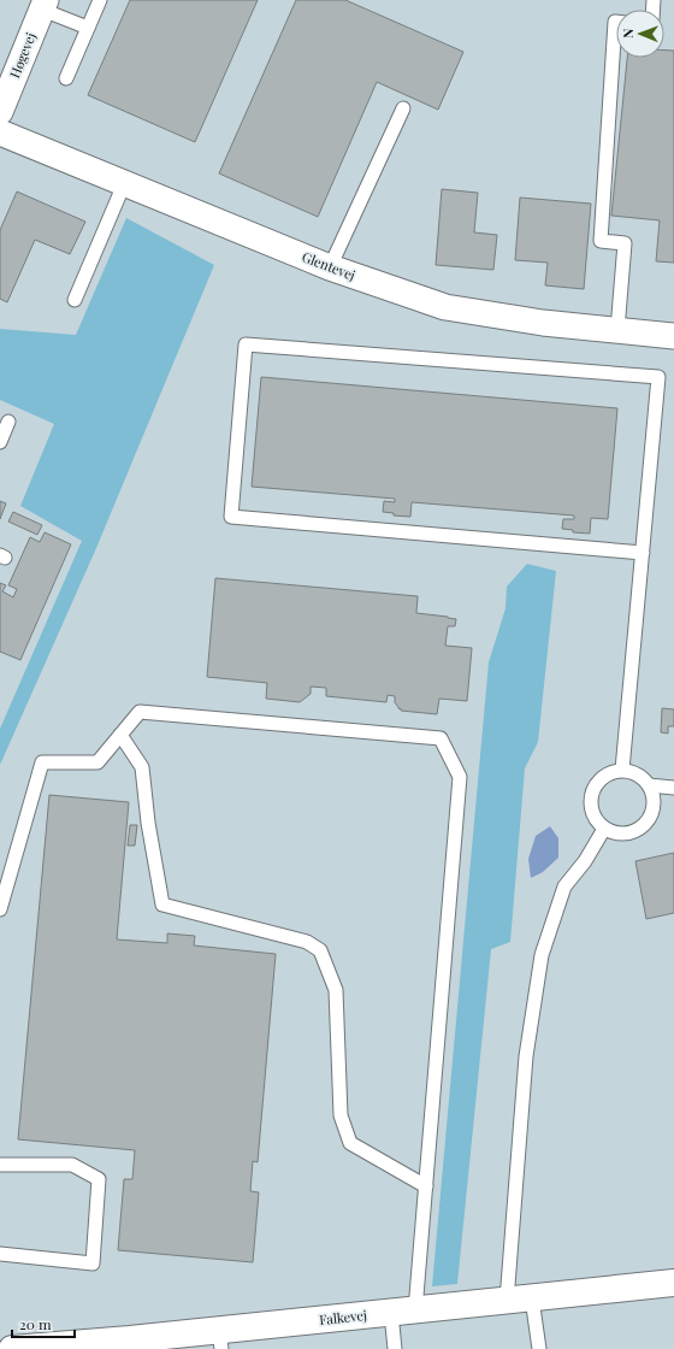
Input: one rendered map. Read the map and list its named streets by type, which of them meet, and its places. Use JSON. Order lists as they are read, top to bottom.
{
  "streets": {
    "street": ["Høgevej", "Glentevej", "Falkevej"]
  },
  "scale_bar": "20 m",
  "north": "left"
}
